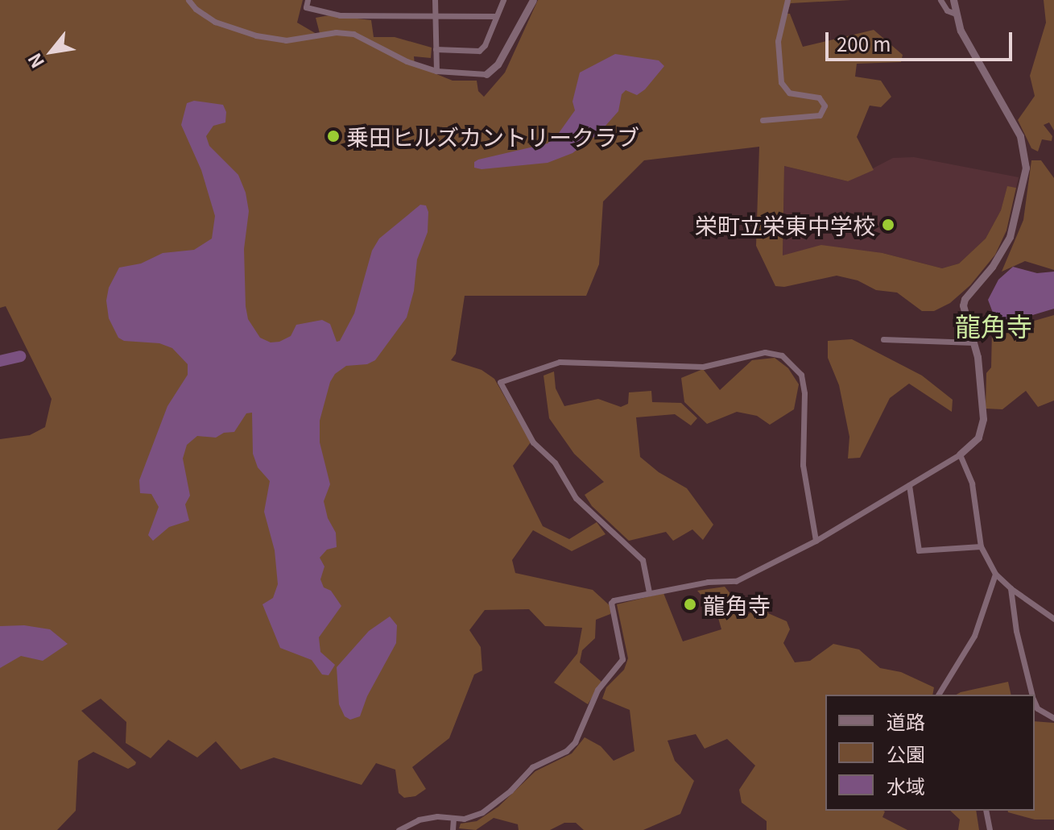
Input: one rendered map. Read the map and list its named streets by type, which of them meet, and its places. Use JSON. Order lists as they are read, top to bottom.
{
  "districts": ["龍角寺"],
  "places": ["乗田ヒルズカントリークラブ", "栄町立栄東中学校", "龍角寺"],
  "legend": ["道路", "公園", "水域"],
  "scale_bar": "200 m",
  "north": "bottom left"
}
